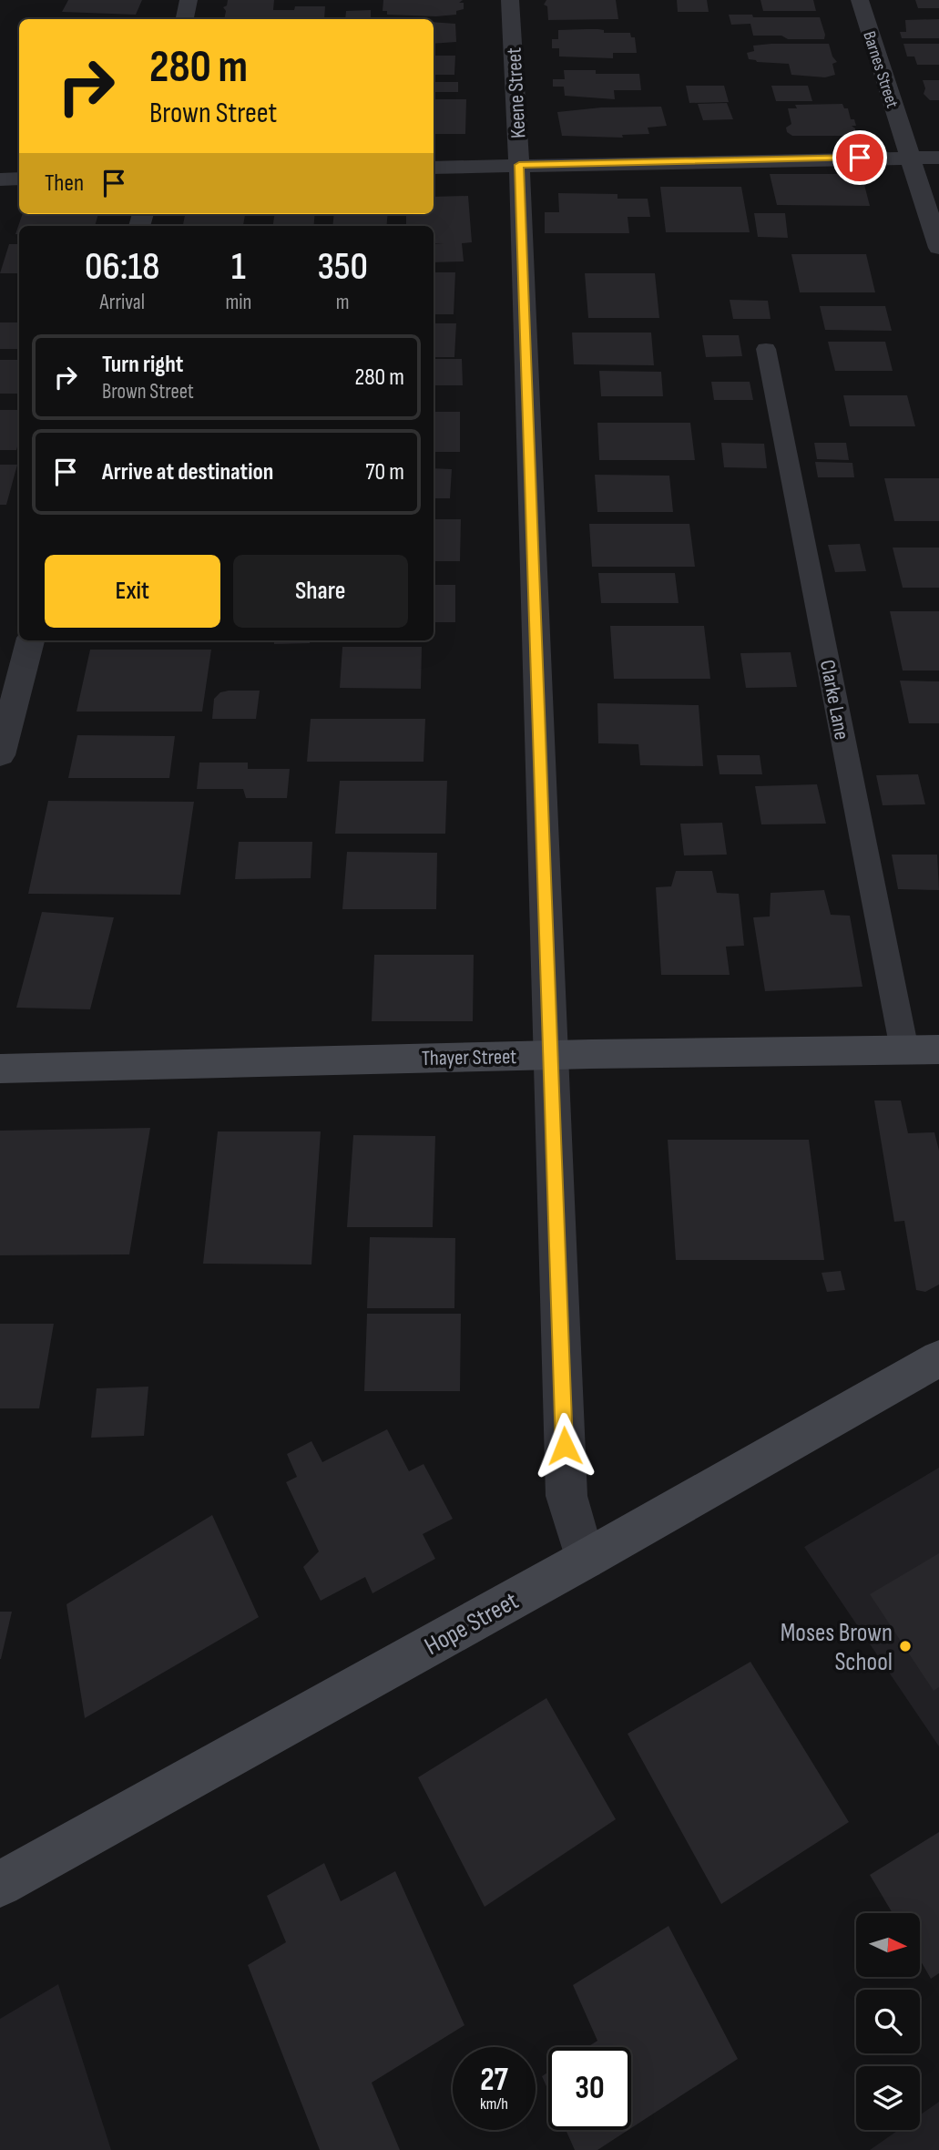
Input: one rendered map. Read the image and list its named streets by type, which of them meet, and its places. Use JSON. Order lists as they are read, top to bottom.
{
  "streets": {
    "street": [
      "Barnes Street",
      "Keene Street",
      "Thayer Street",
      "Hope Street"
    ],
    "lane": ["Clarke Lane"]
  },
  "crossings": [
    ["Keene Street", "Thayer Street"],
    ["Keene Street", "Hope Street"],
    ["Clarke Lane", "Thayer Street"]
  ],
  "places": ["Moses Brown School"],
  "north": "right",
  "page": {
    "turn": ["280 m", "Brown Street"],
    "then": "Then",
    "eta": [
      "06:18",
      "Arrival",
      "1",
      "min",
      "350",
      "m"
    ],
    "list": [
      {
        "name": "Turn right",
        "note": "Brown Street",
        "value": "280 m"
      },
      {
        "name": "Arrive at destination",
        "value": "70 m"
      }
    ],
    "buttons": ["Exit", "Share"],
    "speed": "27 km/h",
    "limit": "30"
  }
}
